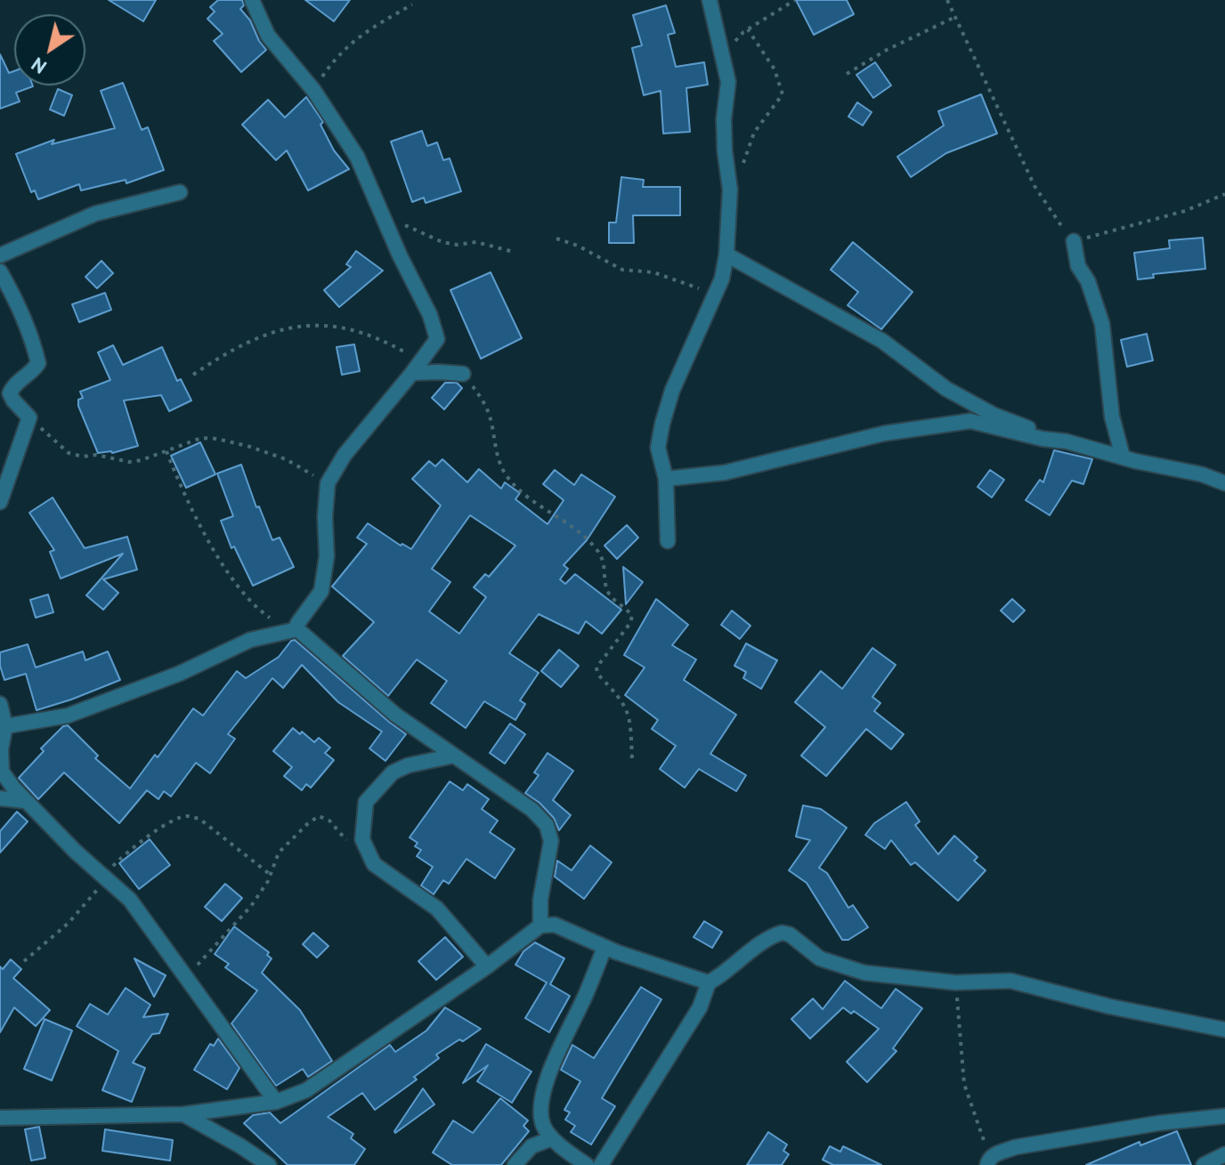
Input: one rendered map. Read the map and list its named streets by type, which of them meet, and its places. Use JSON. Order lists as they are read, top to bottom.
{
  "north": "bottom left"
}
